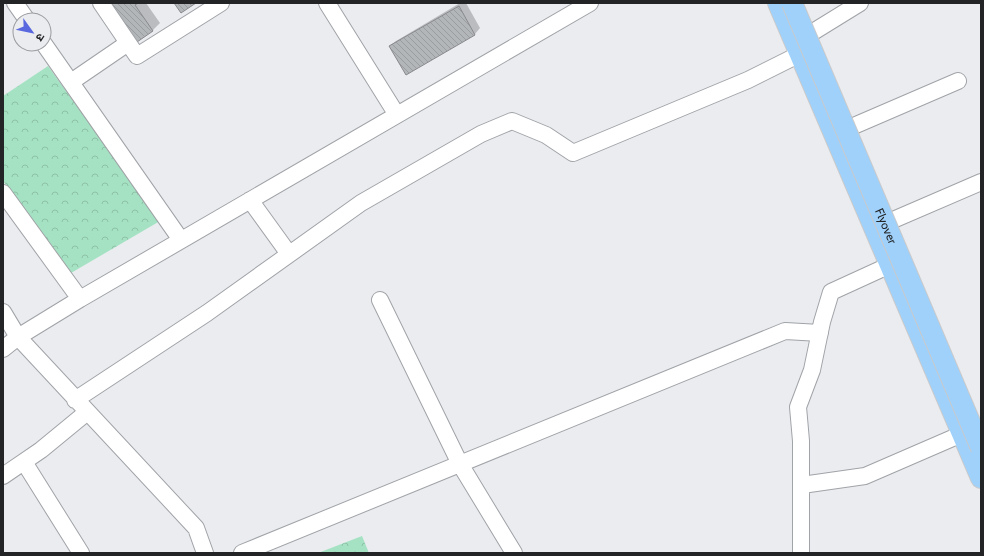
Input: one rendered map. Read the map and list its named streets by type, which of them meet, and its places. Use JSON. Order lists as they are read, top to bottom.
{
  "streets": {
    "main road": ["Flyover"]
  },
  "north": "bottom right"
}
